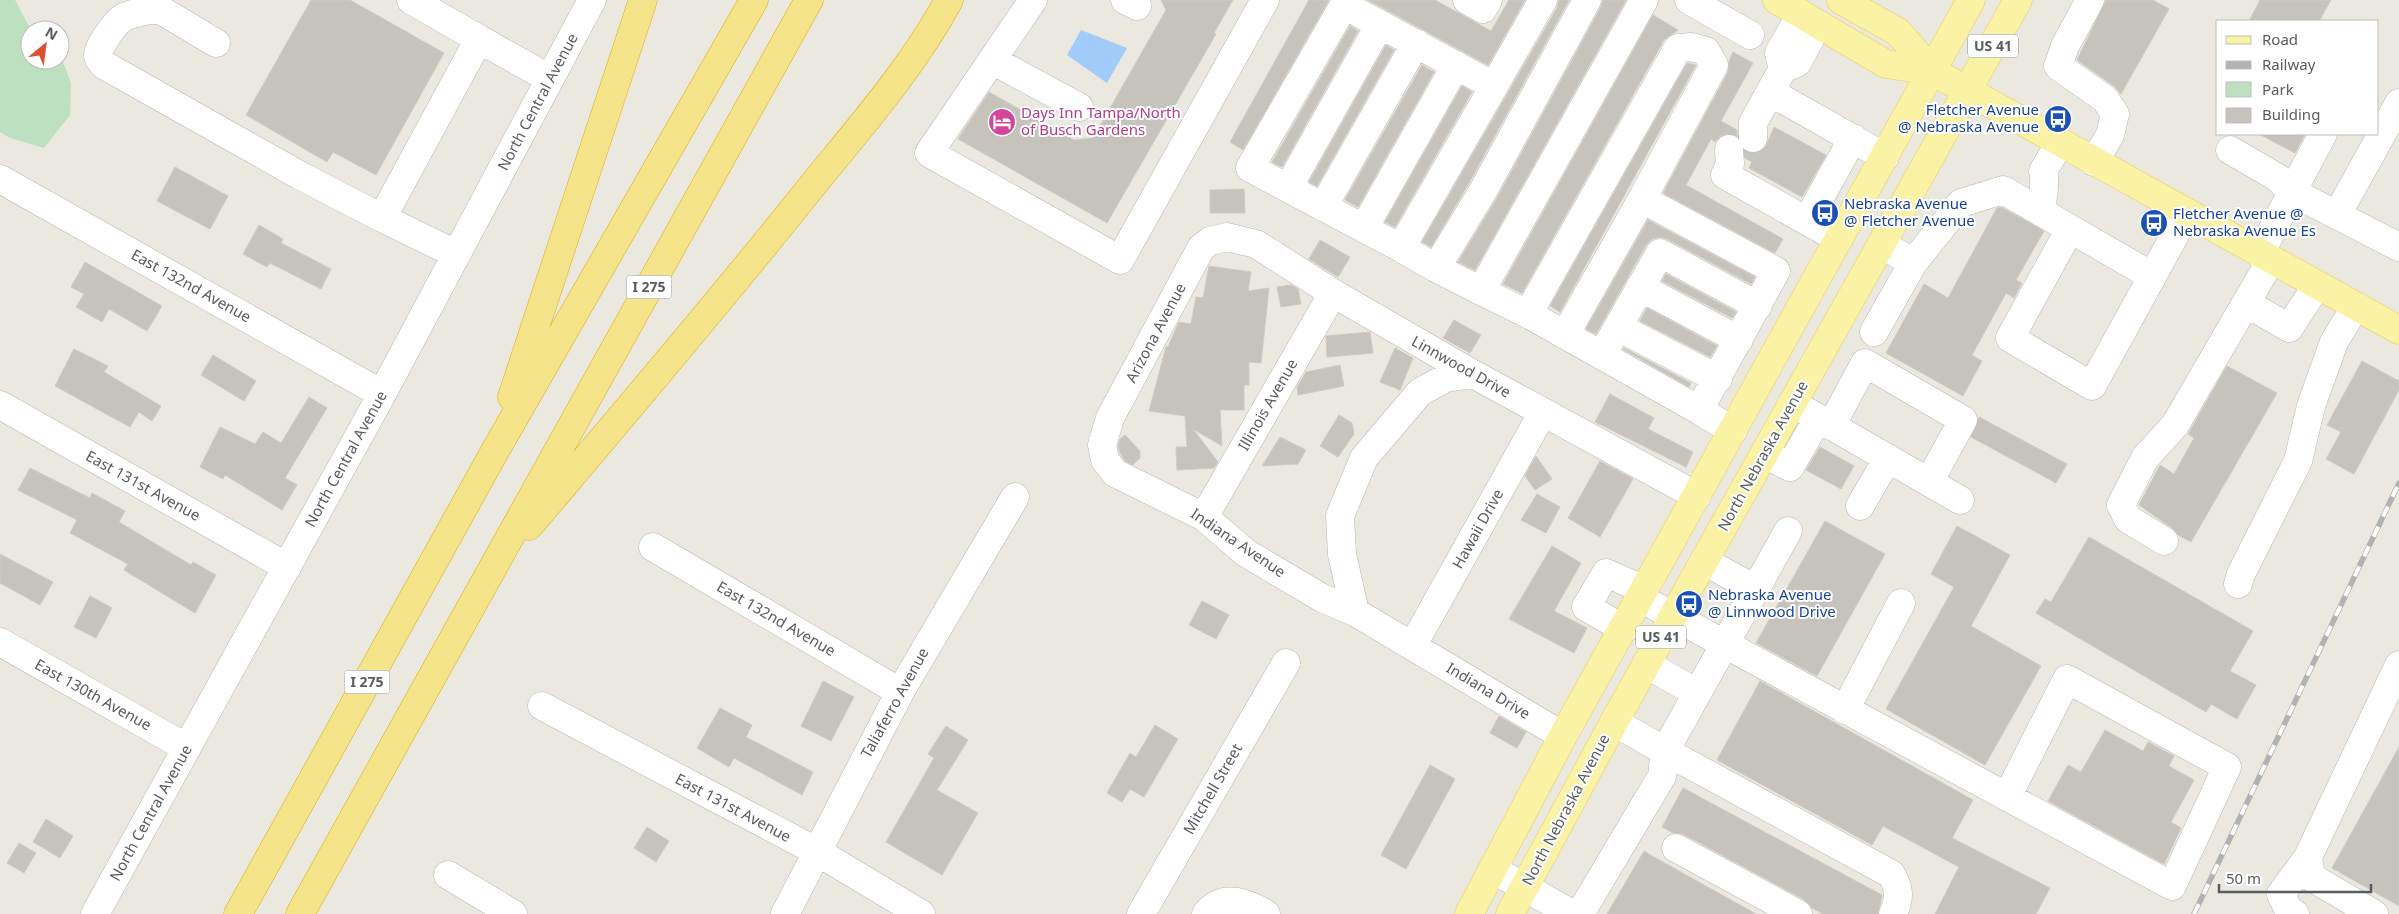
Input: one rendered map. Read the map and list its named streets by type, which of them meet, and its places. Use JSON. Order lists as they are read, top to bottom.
{
  "streets": {
    "highway": ["I 275"],
    "main road": ["US 41", "North Nebraska Avenue"],
    "street": [
      "North Central Avenue",
      "East 132nd Avenue",
      "Arizona Avenue",
      "Linnwood Drive",
      "Illinois Avenue",
      "East 131st Avenue",
      "Hawaii Drive",
      "Indiana Avenue",
      "Indiana Drive",
      "East 130th Avenue",
      "Taliaferro Avenue",
      "Mitchell Street"
    ]
  },
  "crossings": [
    ["US 41", "Linnwood Drive"],
    ["US 41", "Indiana Drive"],
    ["North Central Avenue", "East 132nd Avenue"],
    ["North Central Avenue", "East 131st Avenue"],
    ["North Central Avenue", "East 130th Avenue"],
    ["East 132nd Avenue", "Taliaferro Avenue"],
    ["Arizona Avenue", "Linnwood Drive"],
    ["Arizona Avenue", "Indiana Avenue"],
    ["Linnwood Drive", "Illinois Avenue"],
    ["Linnwood Drive", "Hawaii Drive"],
    ["Illinois Avenue", "Indiana Avenue"],
    ["East 131st Avenue", "Taliaferro Avenue"],
    ["Hawaii Drive", "Indiana Avenue"],
    ["Hawaii Drive", "Indiana Drive"],
    ["Indiana Avenue", "Indiana Drive"]
  ],
  "places": {
    "bus stop": [
      "Fletcher Avenue @ Nebraska Avenue",
      "Nebraska Avenue @ Fletcher Avenue",
      "Fletcher Avenue @ Nebraska Avenue Es",
      "Nebraska Avenue @ Linnwood Drive"
    ],
    "hotel": ["Days Inn Tampa/North of Busch Gardens"]
  },
  "legend": [
    "Road",
    "Railway",
    "Park",
    "Building"
  ],
  "scale_bar": "50 m",
  "north": "top right"
}
